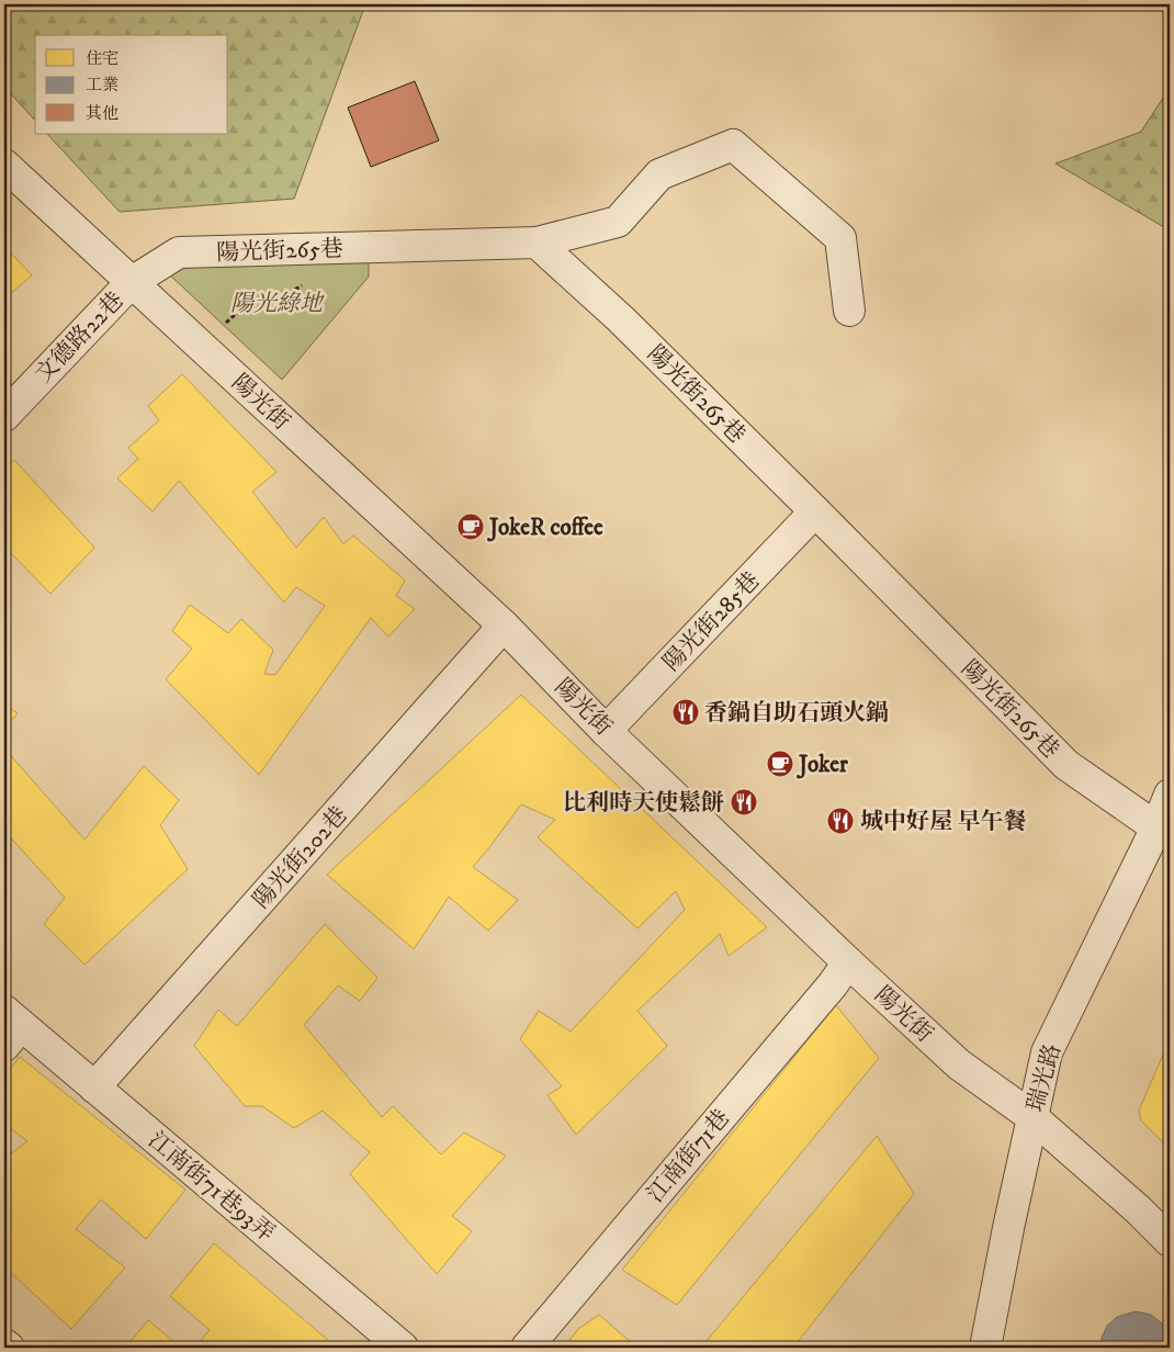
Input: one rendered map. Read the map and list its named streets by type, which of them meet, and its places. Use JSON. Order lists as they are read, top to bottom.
{
  "streets": {
    "street": [
      "陽光街265巷",
      "文德路22巷",
      "陽光街",
      "陽光街285巷",
      "陽光街202巷",
      "瑞光路",
      "江南街71巷",
      "江南街71巷93弄"
    ]
  },
  "crossings": [
    ["陽光街265巷", "文德路22巷"],
    ["陽光街265巷", "陽光街"],
    ["陽光街265巷", "陽光街285巷"],
    ["陽光街265巷", "瑞光路"],
    ["文德路22巷", "陽光街"],
    ["陽光街", "陽光街285巷"],
    ["陽光街", "陽光街202巷"],
    ["陽光街", "瑞光路"],
    ["陽光街", "江南街71巷"],
    ["陽光街202巷", "江南街71巷93弄"]
  ],
  "parks": ["陽光綠地"],
  "places": {
    "cafe": ["JokeR coffee", "Joker"],
    "restaurant": ["香鍋自助石頭火鍋", "比利時天使鬆餅", "城中好屋 早午餐"]
  },
  "legend": ["住宅", "工業", "其他"]
}
